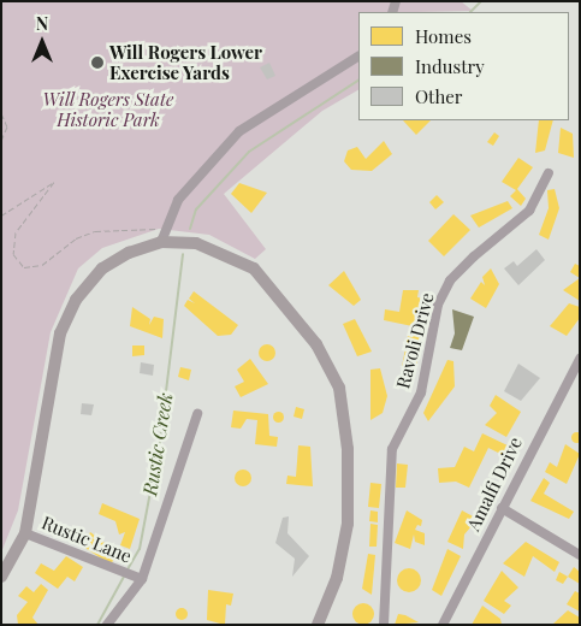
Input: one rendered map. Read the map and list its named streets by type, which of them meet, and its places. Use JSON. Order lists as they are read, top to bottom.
{
  "streets": {
    "street": ["Ravoli Drive", "Amalfi Drive", "Rustic Lane"]
  },
  "water": ["Rustic Creek"],
  "parks": ["Will Rogers State Historic Park"],
  "places": ["Will Rogers Lower Exercise Yards"],
  "legend": ["Homes", "Industry", "Other"],
  "north": "top"
}
